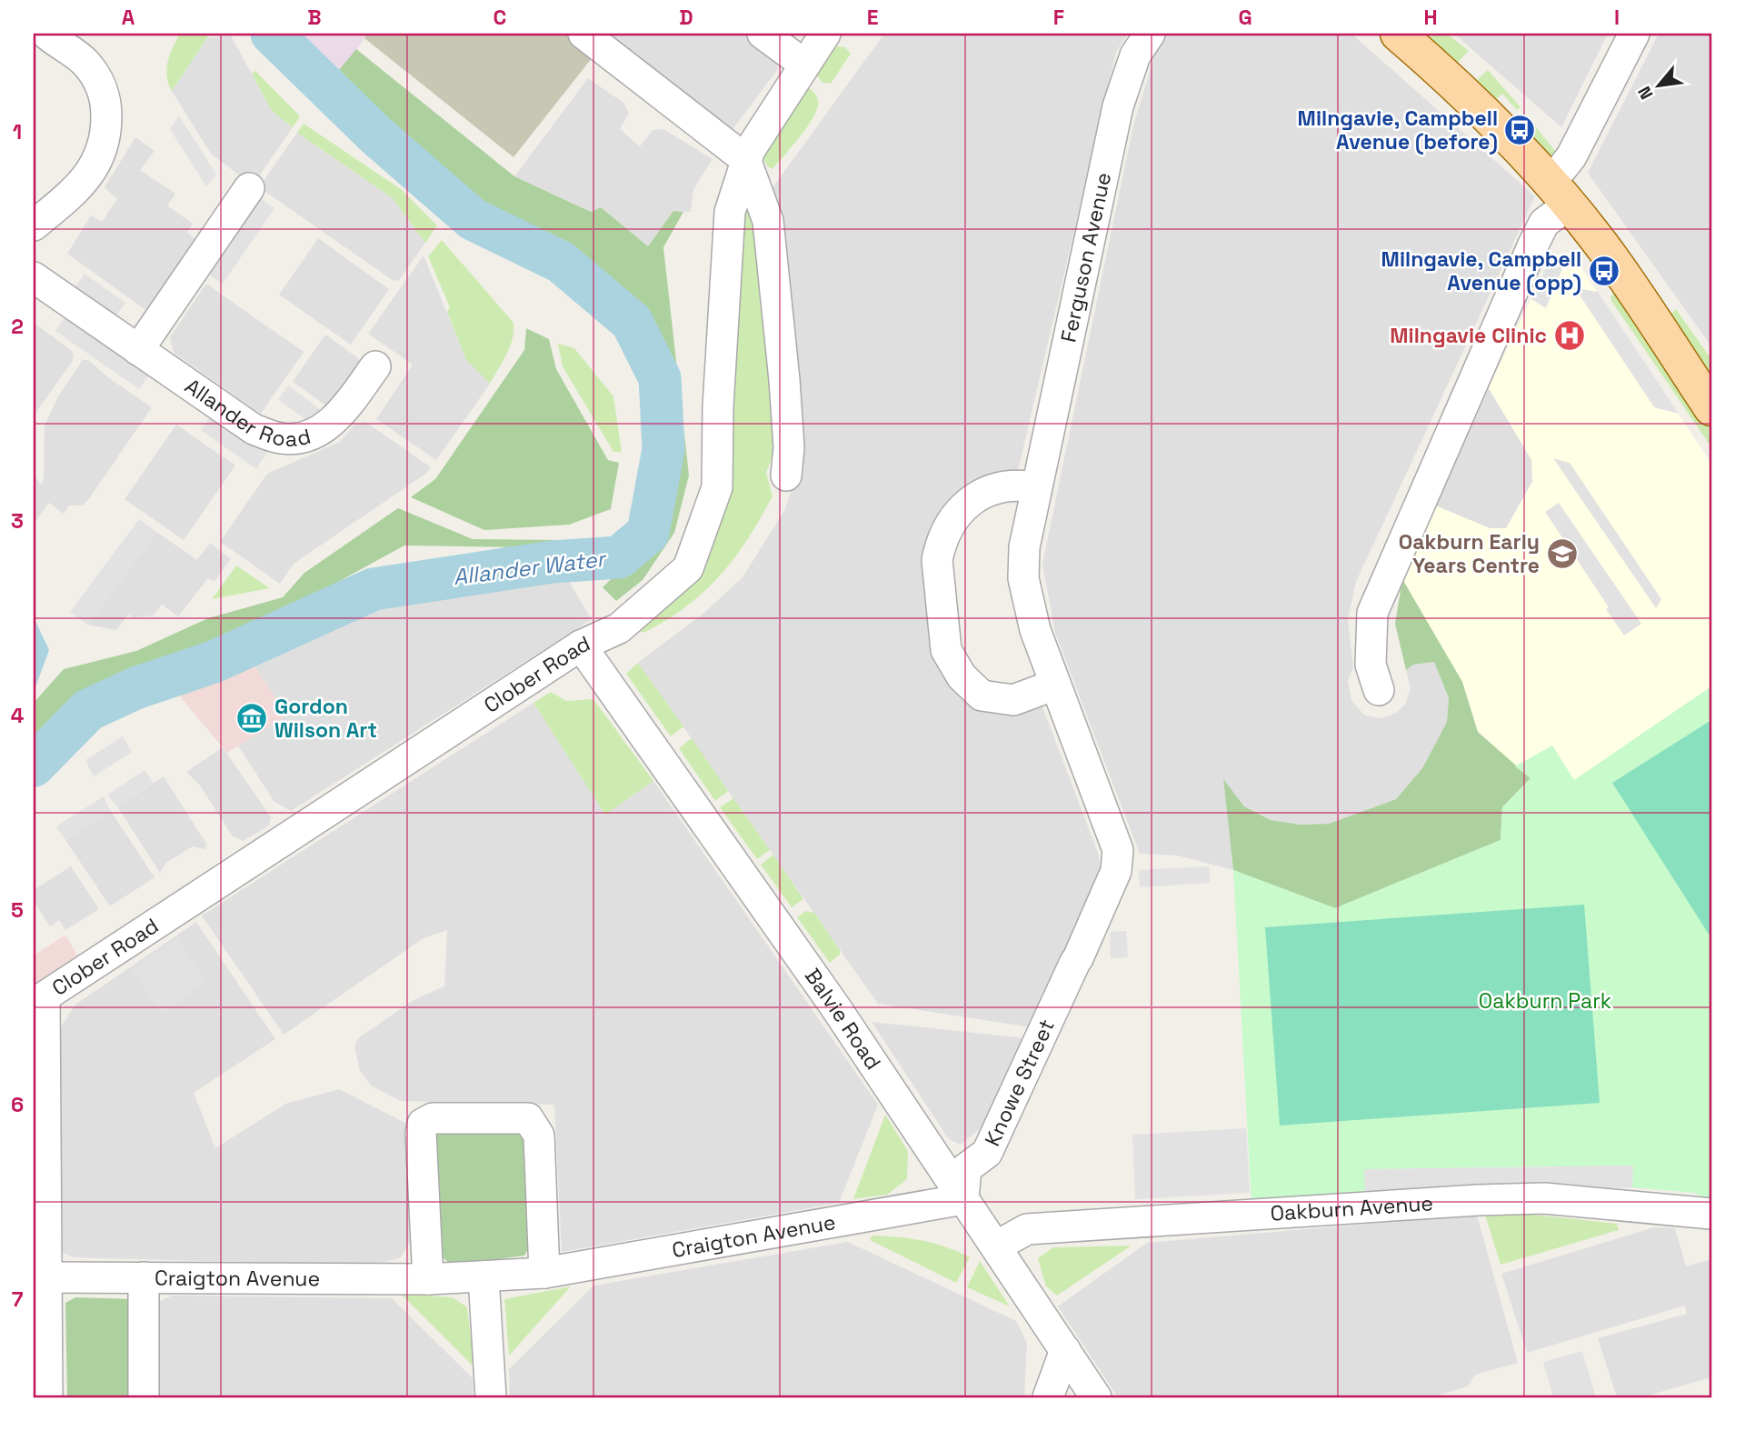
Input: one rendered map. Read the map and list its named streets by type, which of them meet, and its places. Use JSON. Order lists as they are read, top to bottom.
{
  "streets": {
    "street": [
      "Ferguson Avenue",
      "Allander Road",
      "Clober Road",
      "Balvie Road",
      "Knowe Street",
      "Oakburn Avenue",
      "Craigton Avenue"
    ]
  },
  "crossings": [
    ["Ferguson Avenue", "Knowe Street"],
    ["Clober Road", "Balvie Road"],
    ["Balvie Road", "Knowe Street"],
    ["Balvie Road", "Oakburn Avenue"],
    ["Balvie Road", "Craigton Avenue"],
    ["Knowe Street", "Craigton Avenue"]
  ],
  "water": ["Allander Water"],
  "parks": ["Oakburn Park"],
  "places": {
    "bus stop": ["Milngavie, Campbell Avenue (before)", "Milngavie, Campbell Avenue (opp)"],
    "hospital": ["Milngavie Clinic"],
    "school or university": ["Oakburn Early Years Centre"],
    "museum": ["Gordon Wilson Art"]
  },
  "north": "bottom left",
  "grid": {
    "columns": [
      "A",
      "B",
      "C",
      "D",
      "E",
      "F",
      "G",
      "H",
      "I"
    ],
    "rows": [
      "1",
      "2",
      "3",
      "4",
      "5",
      "6",
      "7"
    ]
  }
}
